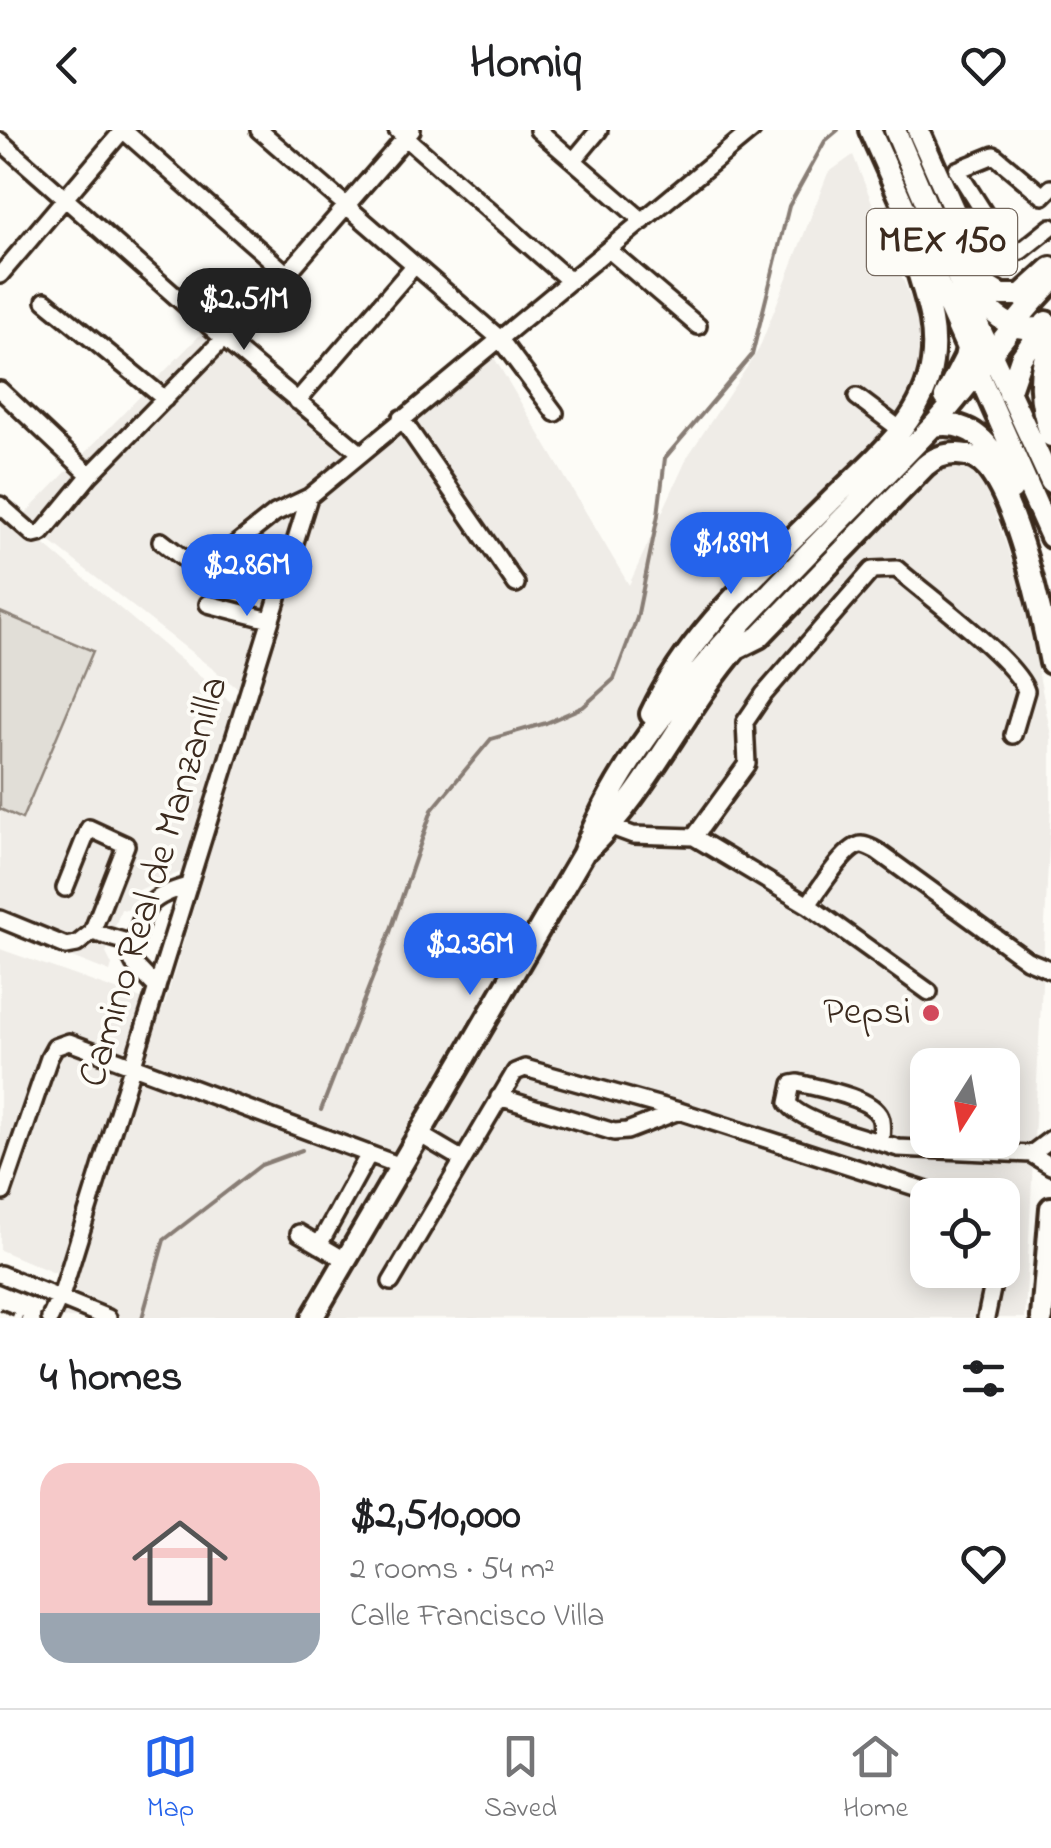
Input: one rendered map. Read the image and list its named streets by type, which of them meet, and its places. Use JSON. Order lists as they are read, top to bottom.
{
  "streets": {
    "main road": ["MEX 150"],
    "street": ["Camino Real de Manzanilla"]
  },
  "places": ["Pepsi"],
  "north": "bottom",
  "page": {
    "header": "Homiq",
    "price": [
      "$2.51M",
      "$1.89M",
      "$2.86M",
      "$2.36M"
    ],
    "heading": "4 homes",
    "list": [
      {
        "name": "$2,510,000",
        "note": "2 rooms · 54 m² · Calle Francisco Villa"
      }
    ],
    "tabs": ["Map", "Saved", "Home"]
  }
}
